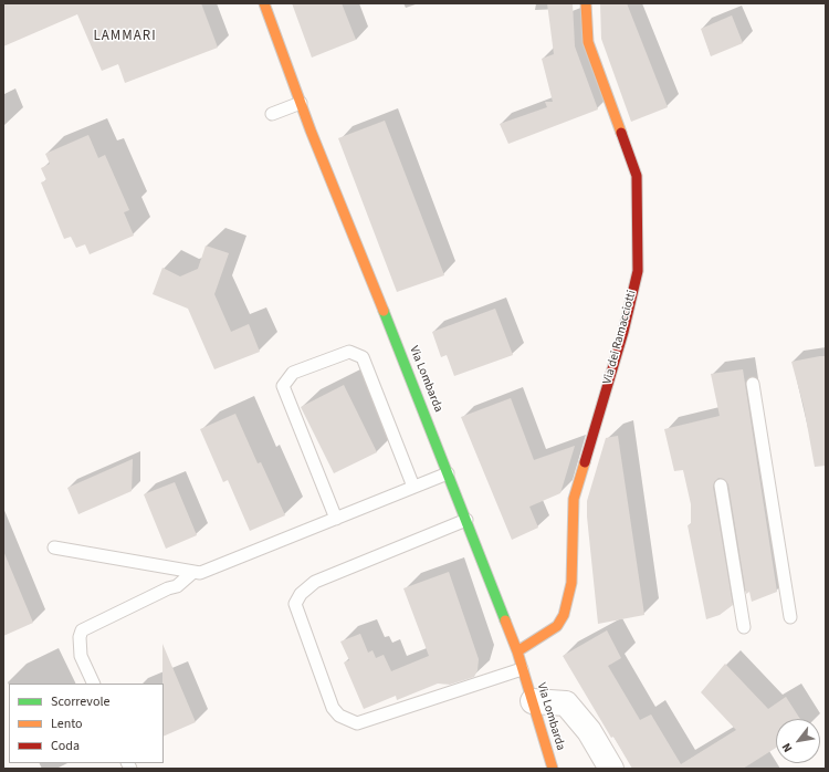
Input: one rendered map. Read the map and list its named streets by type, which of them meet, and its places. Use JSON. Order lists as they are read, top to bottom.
{
  "streets": {
    "street": ["Via dei Ramacciotti", "Via Lombarda"]
  },
  "crossings": [
    ["Via dei Ramacciotti", "Via Lombarda"]
  ],
  "districts": ["LAMMARI"],
  "legend": ["Scorrevole", "Lento", "Coda"],
  "north": "bottom left"
}
